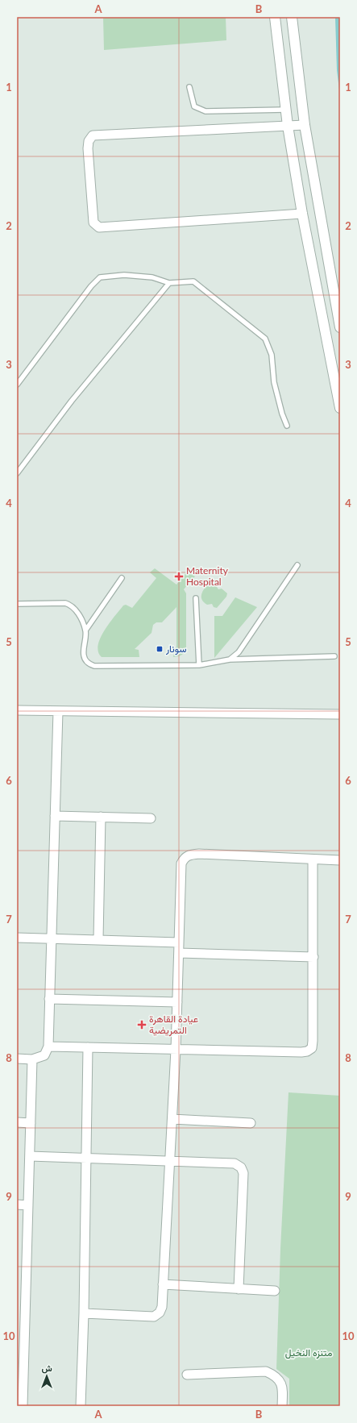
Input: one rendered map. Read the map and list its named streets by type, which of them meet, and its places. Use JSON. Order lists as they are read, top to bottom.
{
  "parks": ["متنزه النخيل"],
  "places": {
    "health": ["Maternity Hospital", "عيادة القاهرة التمريضية"],
    "transit": ["سونار"]
  },
  "north": "top",
  "grid": {
    "columns": ["A", "B"],
    "rows": [
      "1",
      "2",
      "3",
      "4",
      "5",
      "6",
      "7",
      "8",
      "9",
      "10"
    ]
  }
}
